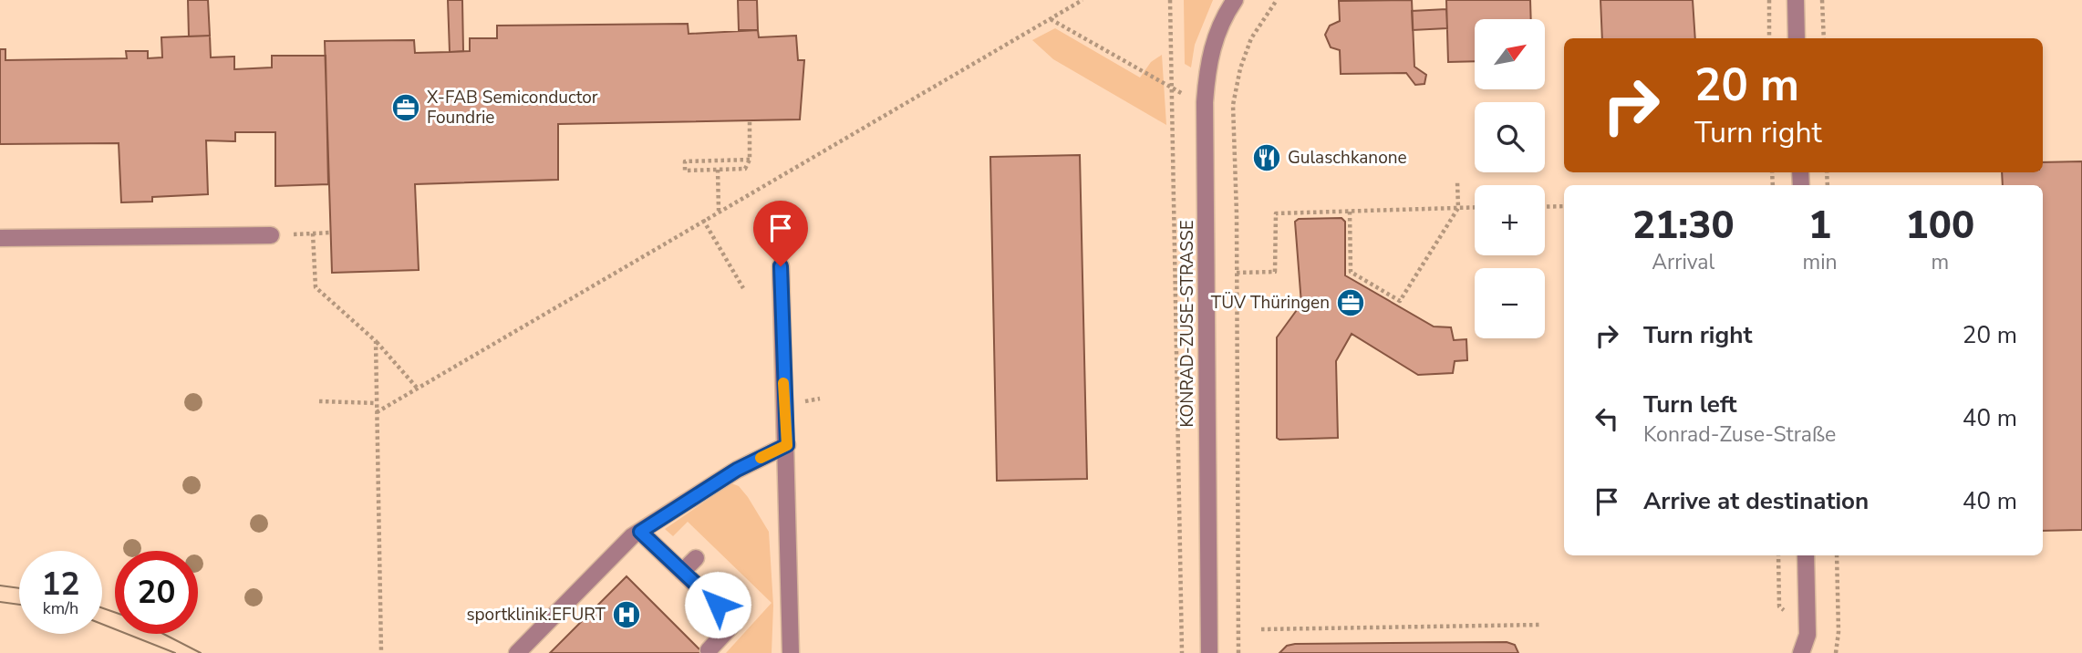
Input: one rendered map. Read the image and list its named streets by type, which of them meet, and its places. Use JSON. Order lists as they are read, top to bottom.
{
  "streets": {
    "street": ["KONRAD-ZUSE-STRASSE"]
  },
  "places": {
    "office": ["X-FAB Semiconductor Foundrie", "TÜV Thüringen"],
    "restaurant": ["Gulaschkanone"],
    "hospital": ["sportklinik.EFURT"]
  },
  "north": "top right",
  "page": {
    "map_buttons": ["+", "−"],
    "turn": ["20 m", "Turn right"],
    "eta": [
      "21:30",
      "Arrival",
      "1",
      "min",
      "100",
      "m"
    ],
    "list": [
      {
        "name": "Turn right",
        "value": "20 m"
      },
      {
        "name": "Turn left",
        "note": "Konrad-Zuse-Straße",
        "value": "40 m"
      },
      {
        "name": "Arrive at destination",
        "value": "40 m"
      }
    ],
    "speed": "12 km/h",
    "limit": "20"
  }
}
